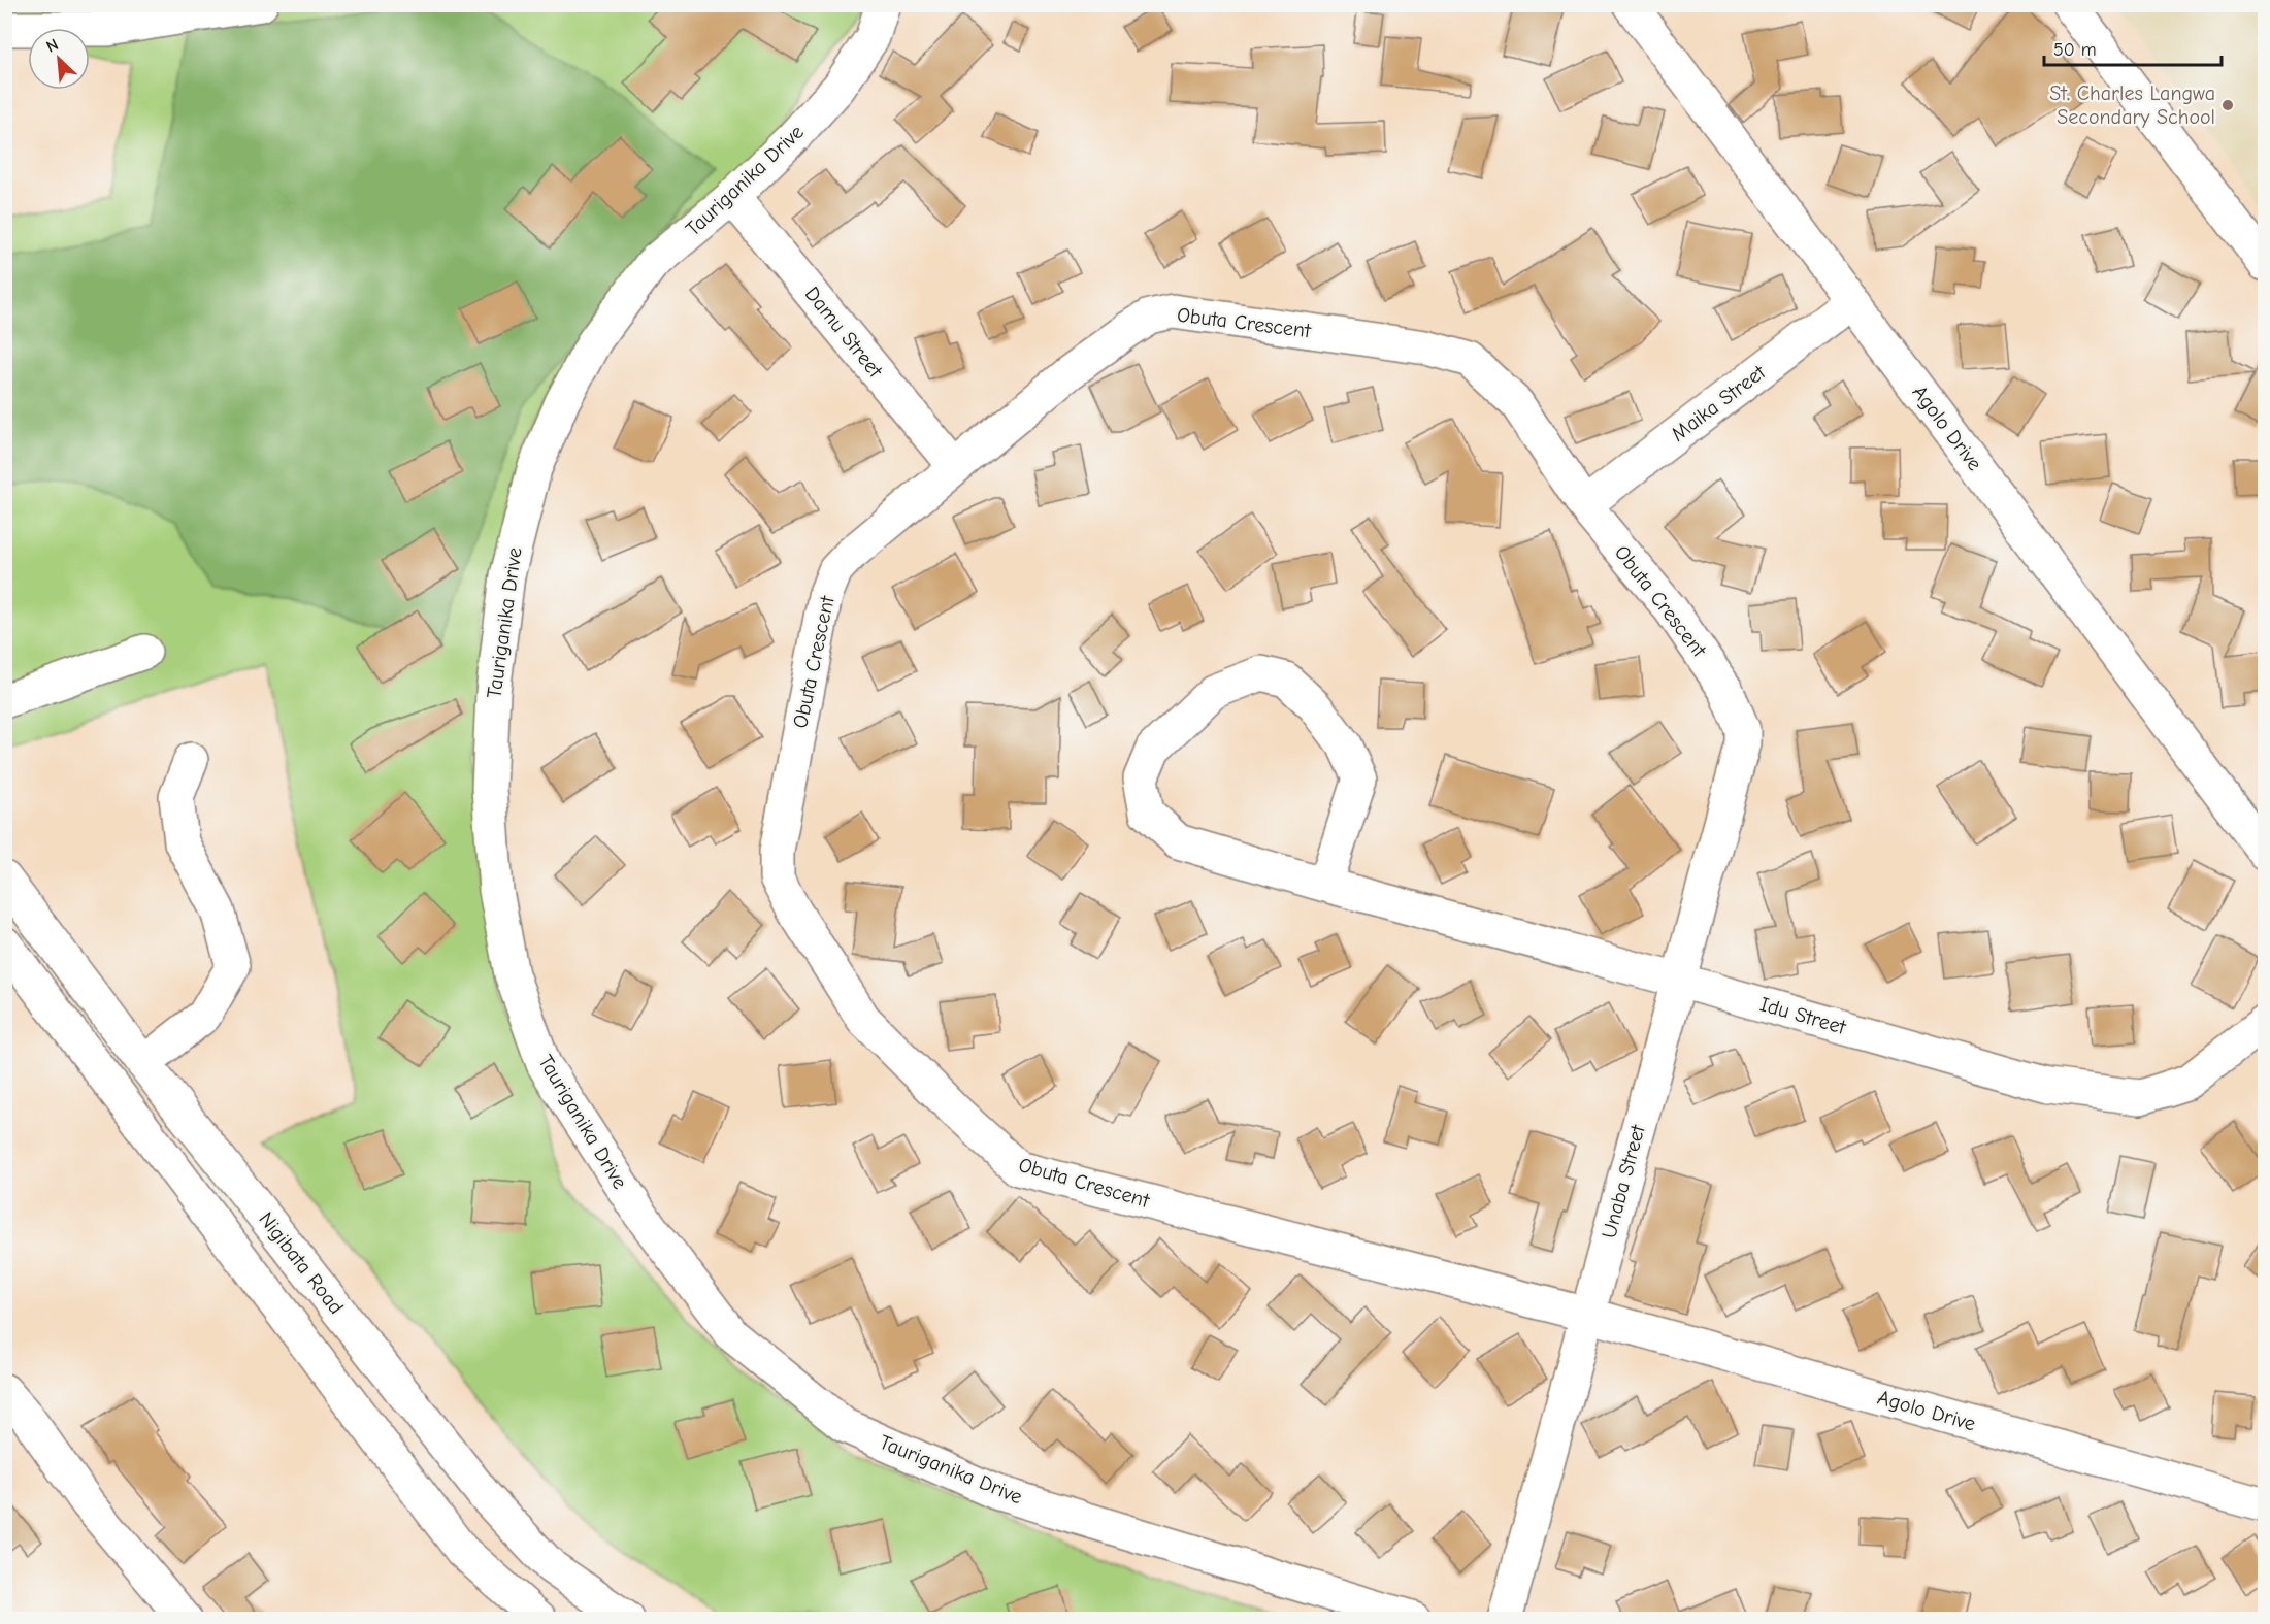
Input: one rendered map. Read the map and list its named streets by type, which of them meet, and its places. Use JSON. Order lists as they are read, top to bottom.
{
  "streets": {
    "street": [
      "Tauriganika Drive",
      "Obuta Crescent",
      "Damu Street",
      "Maika Street",
      "Agolo Drive",
      "Idu Street",
      "Unaba Street",
      "Nigibata Road"
    ]
  },
  "crossings": [
    ["Tauriganika Drive", "Damu Street"],
    ["Obuta Crescent", "Damu Street"],
    ["Obuta Crescent", "Maika Street"],
    ["Obuta Crescent", "Agolo Drive"],
    ["Obuta Crescent", "Unaba Street"],
    ["Maika Street", "Agolo Drive"],
    ["Agolo Drive", "Unaba Street"],
    ["Idu Street", "Unaba Street"]
  ],
  "places": ["St. Charles Langwa Secondary School"],
  "scale_bar": "50 m",
  "north": "top left"
}
